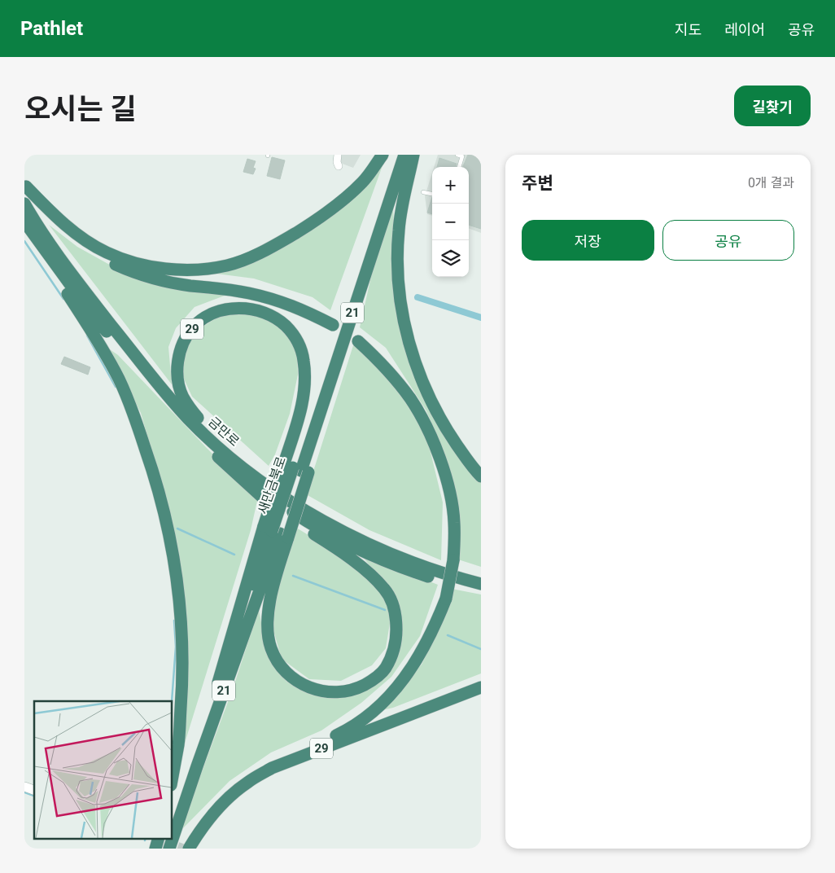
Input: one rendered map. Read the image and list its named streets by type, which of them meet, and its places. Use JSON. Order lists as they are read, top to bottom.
{
  "streets": {
    "highway": [
      "21",
      "29",
      "금만로",
      "새만금북로"
    ]
  },
  "crossings": [
    ["29", "금만로"],
    ["29", "새만금북로"]
  ],
  "page": {
    "header": "Pathlet",
    "nav": ["지도", "레이어", "공유"],
    "title": "오시는 길",
    "buttons": [
      "길찾기",
      ["저장", "공유"]
    ],
    "heading": ["주변", "0개 결과"],
    "map_buttons": ["+", "−"]
  }
}
